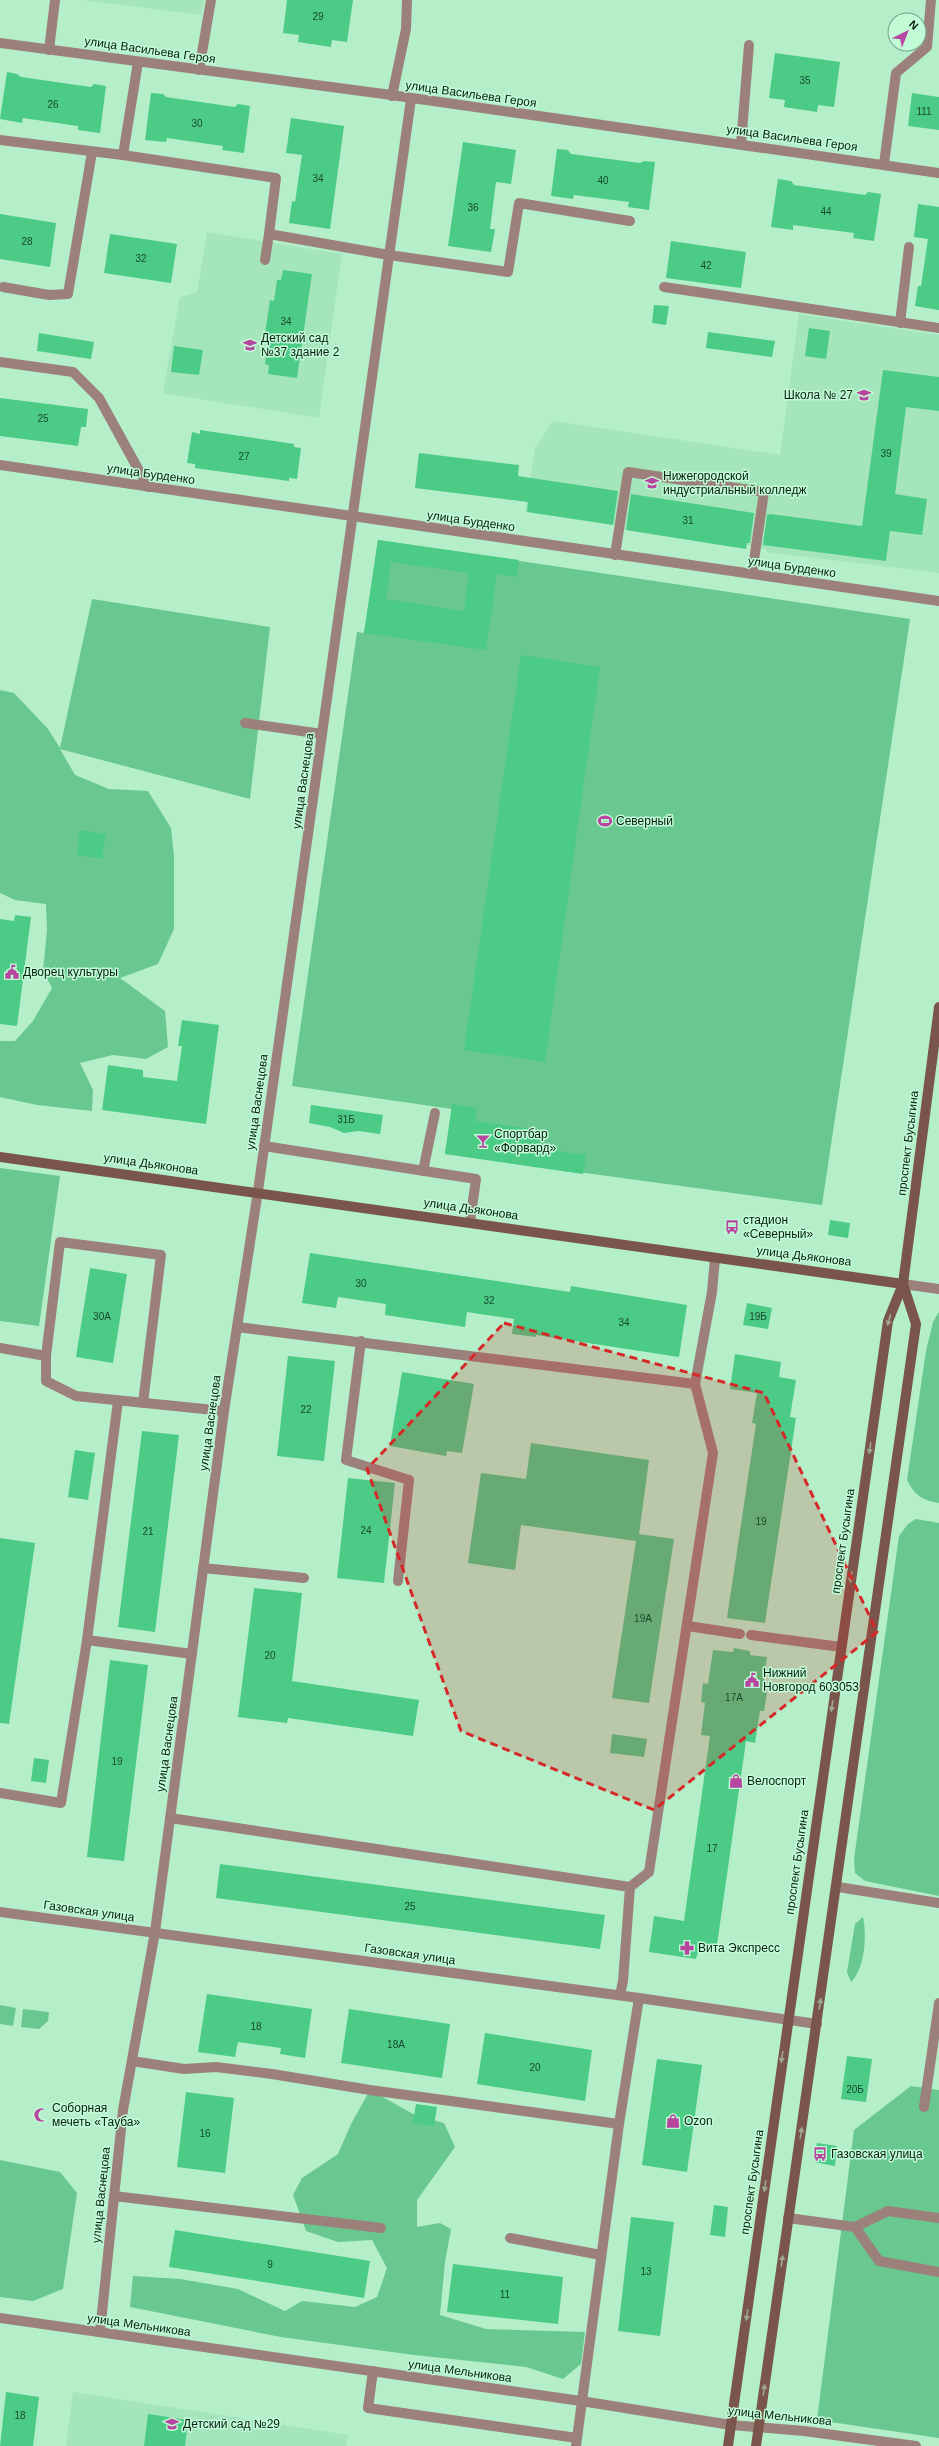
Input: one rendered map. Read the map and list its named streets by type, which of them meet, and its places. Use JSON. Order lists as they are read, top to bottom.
{
  "streets": {
    "main road": ["проспект Бусыгина", "улица Дьяконова"],
    "street": [
      "улица Васильева Героя",
      "улица Бурденко",
      "улица Васнецова",
      "Газовская улица",
      "улица Мельникова"
    ]
  },
  "crossings": [
    ["улица Васильева Героя", "улица Васнецова"],
    ["улица Бурденко", "улица Васнецова"],
    ["улица Васнецова", "улица Дьяконова"],
    ["улица Васнецова", "Газовская улица"],
    ["улица Васнецова", "улица Мельникова"],
    ["проспект Бусыгина", "улица Дьяконова"],
    ["проспект Бусыгина", "Газовская улица"],
    ["проспект Бусыгина", "улица Мельникова"]
  ],
  "places": {
    "school or university": [
      "Детский сад №37 здание 2",
      "Школа № 27",
      "Нижегородской индустриальный колледж",
      "Детский сад №29"
    ],
    "sports": ["Северный"],
    "public building": ["Дворец культуры", "Нижний Новгород 603053"],
    "bar": ["Спортбар «Форвард»"],
    "bus stop": ["стадион «Северный»", "Газовская улица"],
    "shop": ["Велоспорт", "Ozon"],
    "pharmacy": ["Вита Экспресс"],
    "mosque": ["Соборная мечеть «Тауба»"]
  },
  "house_numbers": [
    "29",
    "35",
    "26",
    "111",
    "30",
    "34",
    "40",
    "36",
    "44",
    "28",
    "32",
    "42",
    "34",
    "25",
    "39",
    "27",
    "31",
    "31Б",
    "30",
    "32",
    "30А",
    "19Б",
    "34",
    "22",
    "19",
    "24",
    "21",
    "19А",
    "20",
    "17А",
    "19",
    "17",
    "25",
    "18",
    "18А",
    "20",
    "20Б",
    "16",
    "9",
    "13",
    "11",
    "18"
  ],
  "north": "top right"
}
